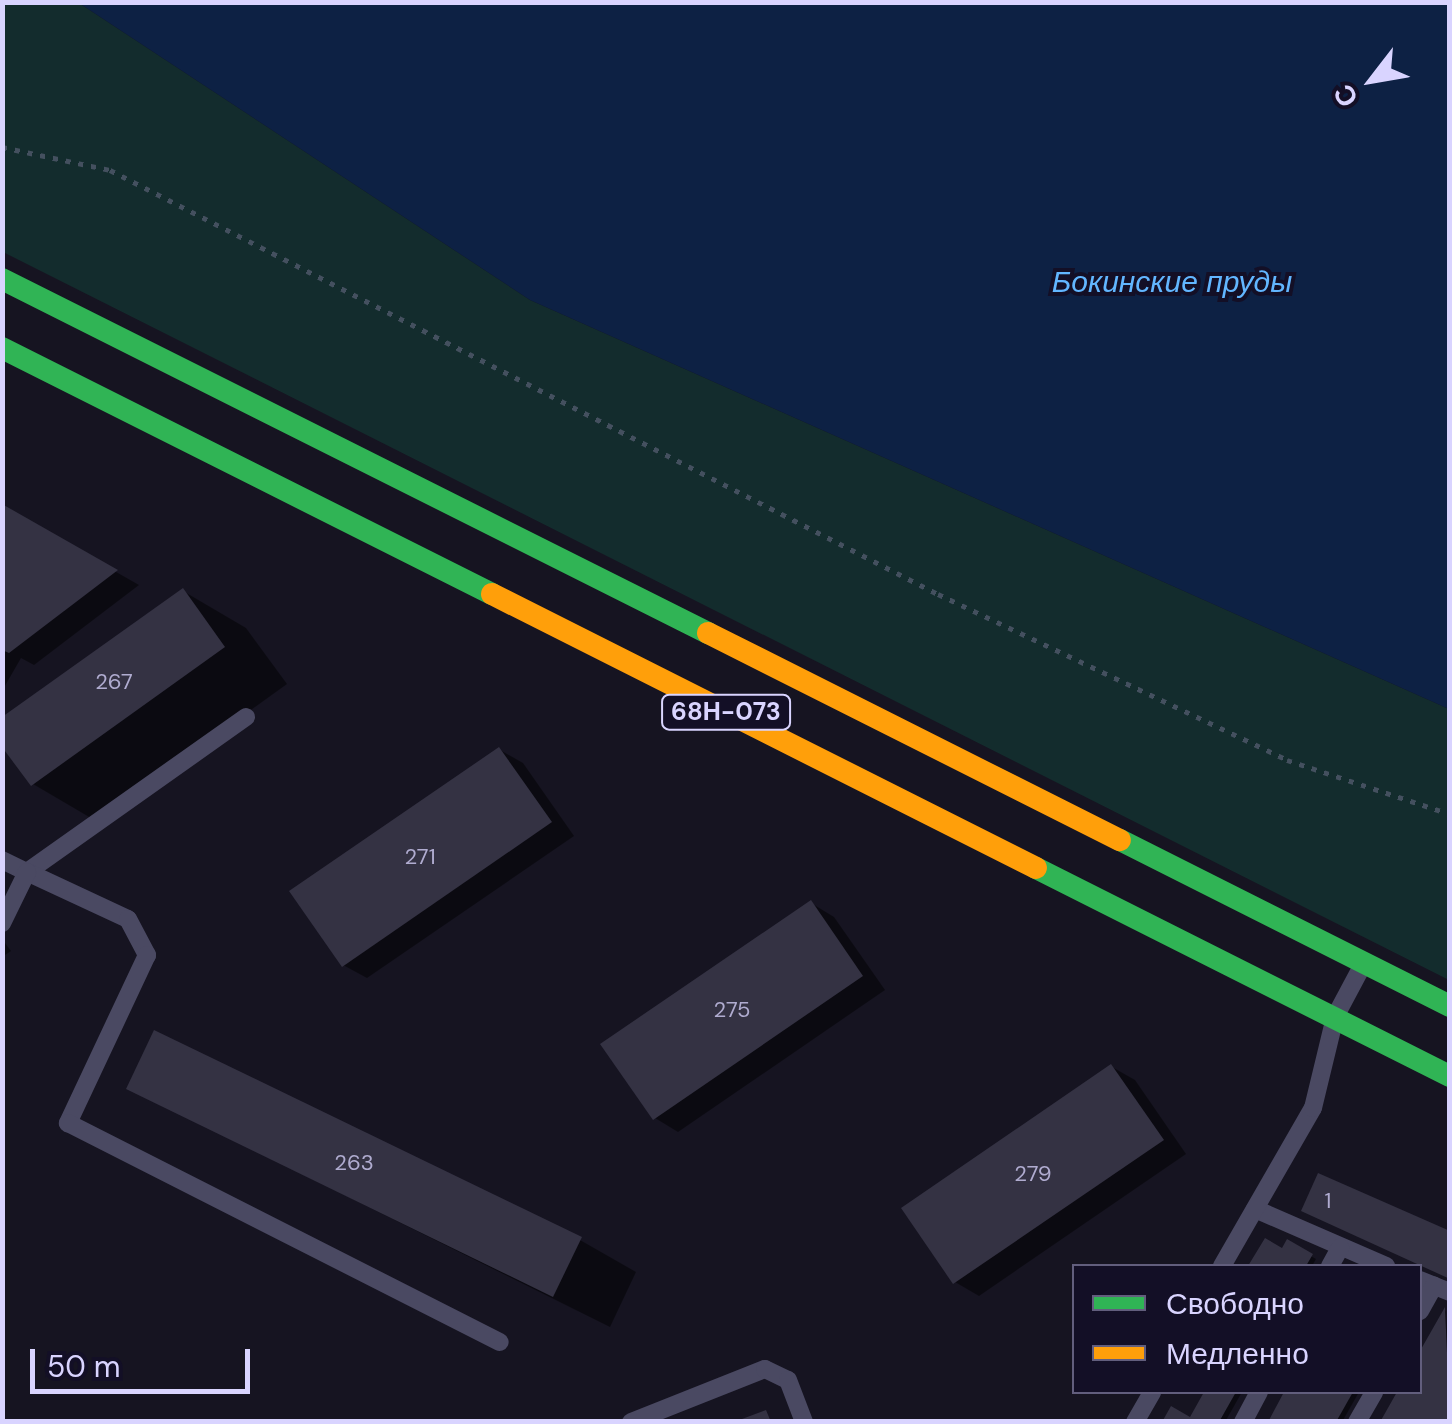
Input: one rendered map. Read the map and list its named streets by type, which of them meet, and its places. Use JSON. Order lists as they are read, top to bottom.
{
  "streets": {
    "main road": ["68Н-073"]
  },
  "water": ["Бокинские пруды"],
  "house_numbers": [
    "267",
    "271",
    "275",
    "263",
    "279",
    "1"
  ],
  "legend": ["Свободно", "Медленно"],
  "scale_bar": "50 m",
  "north": "bottom left"
}
